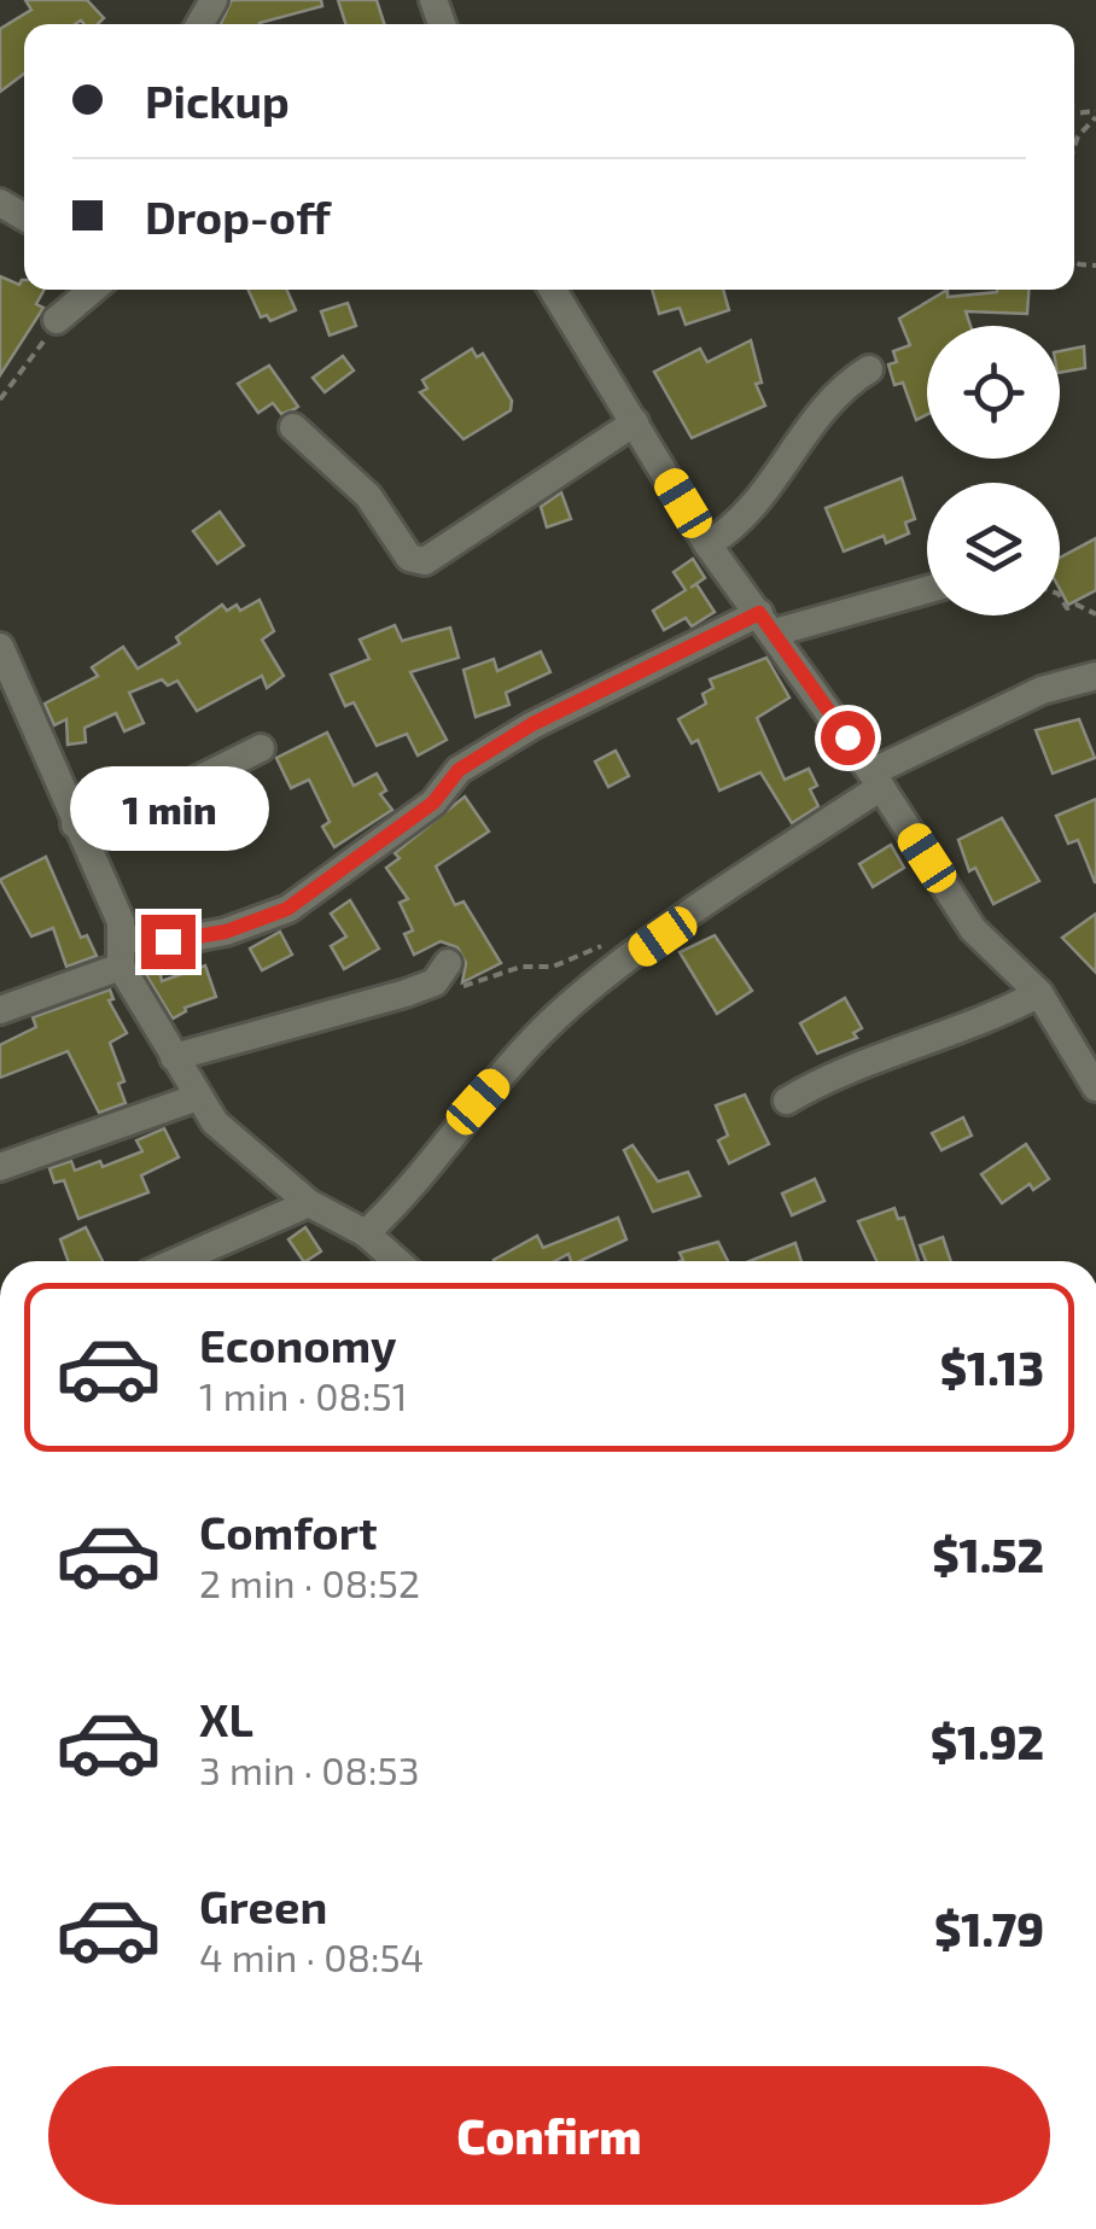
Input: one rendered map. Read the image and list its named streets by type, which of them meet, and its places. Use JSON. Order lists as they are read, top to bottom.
{
  "page": {
    "banner": ["Pickup", "Drop-off"],
    "bubble": "1 min",
    "list": [
      {
        "name": "Economy",
        "note": "1 min · 08:51",
        "value": "$1.13"
      },
      {
        "name": "Comfort",
        "note": "2 min · 08:52",
        "value": "$1.52"
      },
      {
        "name": "XL",
        "note": "3 min · 08:53",
        "value": "$1.92"
      },
      {
        "name": "Green",
        "note": "4 min · 08:54",
        "value": "$1.79"
      }
    ],
    "buttons": "Confirm"
  }
}
